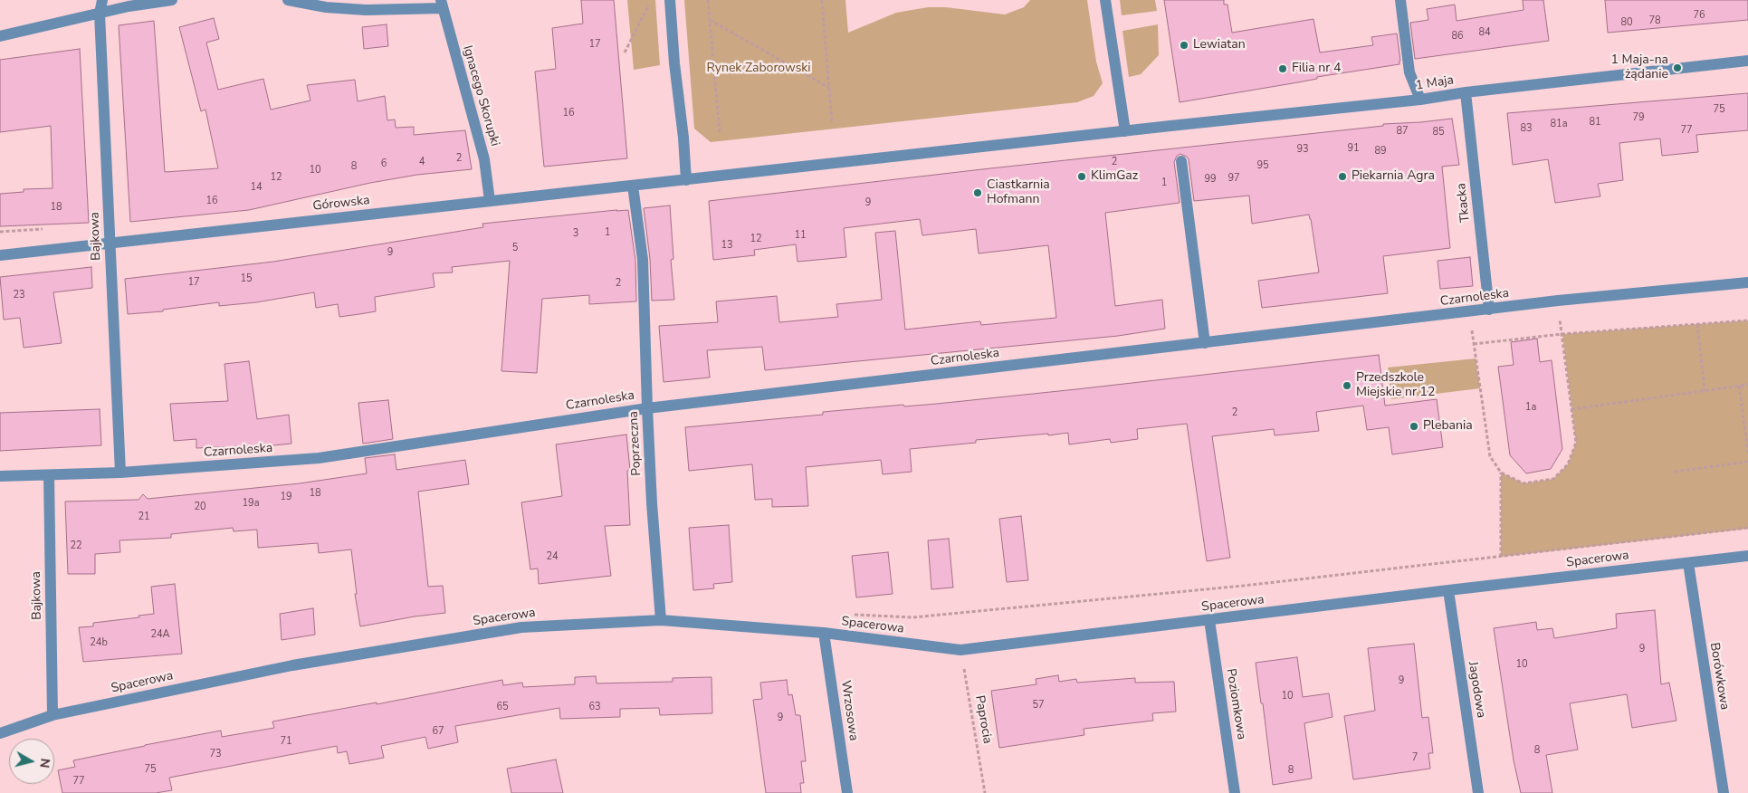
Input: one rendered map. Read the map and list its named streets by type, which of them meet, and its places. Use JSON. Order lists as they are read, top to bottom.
{
  "streets": {
    "street": [
      "1 Maja",
      "Ignacego Skorupki",
      "Tkacka",
      "Górowska",
      "Bajkowa",
      "Czarnoleska",
      "Poprzeczna",
      "Spacerowa",
      "Borówkowa",
      "Jagodowa",
      "Poziomkowa",
      "Wrzosowa"
    ],
    "path": ["Paprocia"]
  },
  "crossings": [
    ["1 Maja", "Tkacka"],
    ["Ignacego Skorupki", "Górowska"],
    ["Tkacka", "Czarnoleska"],
    ["Górowska", "Bajkowa"],
    ["Górowska", "Poprzeczna"],
    ["Bajkowa", "Czarnoleska"],
    ["Bajkowa", "Spacerowa"],
    ["Czarnoleska", "Poprzeczna"],
    ["Poprzeczna", "Spacerowa"],
    ["Spacerowa", "Borówkowa"],
    ["Spacerowa", "Jagodowa"],
    ["Spacerowa", "Poziomkowa"],
    ["Spacerowa", "Wrzosowa"],
    ["Spacerowa", "Paprocia"]
  ],
  "parks": ["Rynek Zaborowski"],
  "places": [
    "Lewiatan",
    "1 Maja-na żądanie",
    "Filia nr 4",
    "KlimGaz",
    "Piekarnia Agra",
    "Ciastkarnia Hofmann",
    "Przedszkole Miejskie nr 12",
    "Plebania"
  ],
  "house_numbers": [
    "76",
    "78",
    "80",
    "84",
    "86",
    "17",
    "75",
    "16",
    "79",
    "81",
    "81a",
    "83",
    "77",
    "87",
    "85",
    "91",
    "93",
    "89",
    "2",
    "4",
    "2",
    "6",
    "95",
    "8",
    "10",
    "12",
    "97",
    "99",
    "1",
    "14",
    "16",
    "9",
    "18",
    "1",
    "3",
    "11",
    "12",
    "13",
    "5",
    "9",
    "15",
    "17",
    "2",
    "23",
    "1a",
    "2",
    "18",
    "19",
    "19a",
    "20",
    "21",
    "22",
    "24",
    "24A",
    "24b",
    "9",
    "10",
    "9",
    "10",
    "57",
    "65",
    "63",
    "9",
    "67",
    "71",
    "8",
    "73",
    "7",
    "75",
    "8",
    "77"
  ],
  "north": "right"
}
